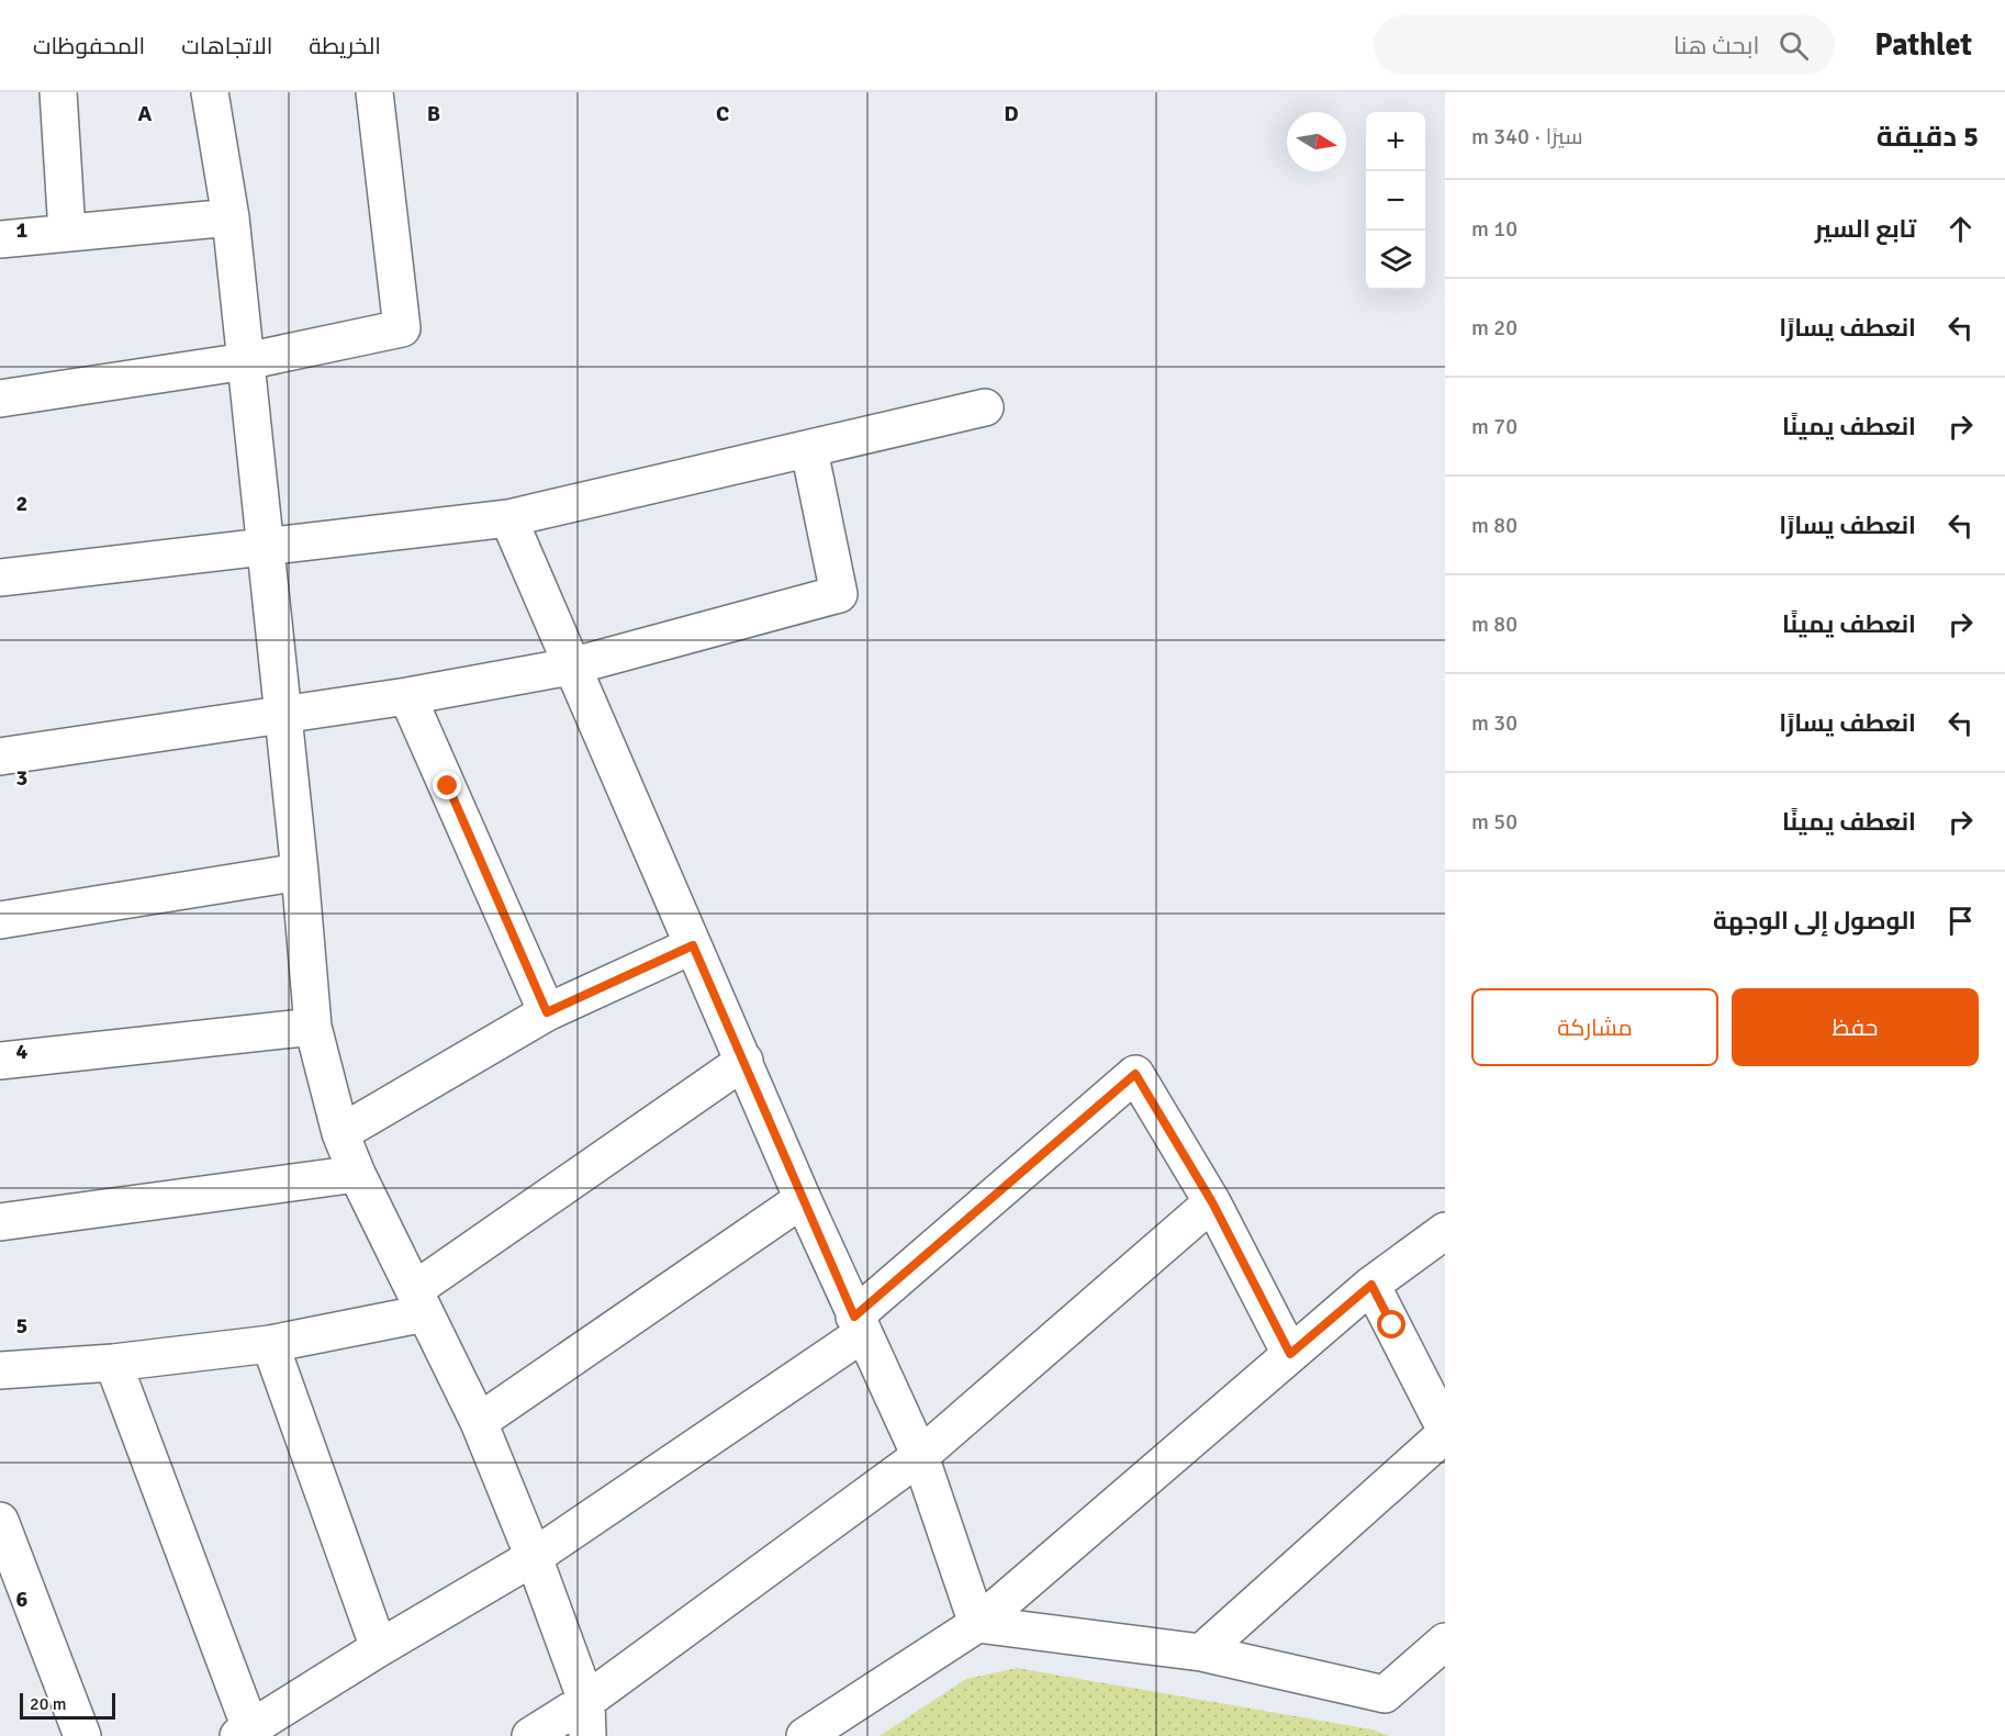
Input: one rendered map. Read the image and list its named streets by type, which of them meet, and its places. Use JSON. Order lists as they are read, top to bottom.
{
  "scale_bar": "20 m",
  "north": "right",
  "page": {
    "header": "Pathlet",
    "search": "ابحث هنا",
    "nav": ["الخريطة", "الاتجاهات", "المحفوظات"],
    "heading": ["5 دقيقة", "سيرًا · 340 m"],
    "map_buttons": ["+", "−"],
    "list": [
      ["تابع السير", "10 m"],
      ["انعطف يسارًا", "20 m"],
      ["انعطف يمينًا", "70 m"],
      ["انعطف يسارًا", "80 m"],
      ["انعطف يمينًا", "80 m"],
      ["انعطف يسارًا", "30 m"],
      ["انعطف يمينًا", "50 m"],
      "الوصول إلى الوجهة"
    ],
    "buttons": ["حفظ", "مشاركة"],
    "scale": "20 m"
  },
  "grid": {
    "columns": [
      "A",
      "B",
      "C",
      "D"
    ],
    "rows": [
      "1",
      "2",
      "3",
      "4",
      "5",
      "6"
    ]
  }
}
